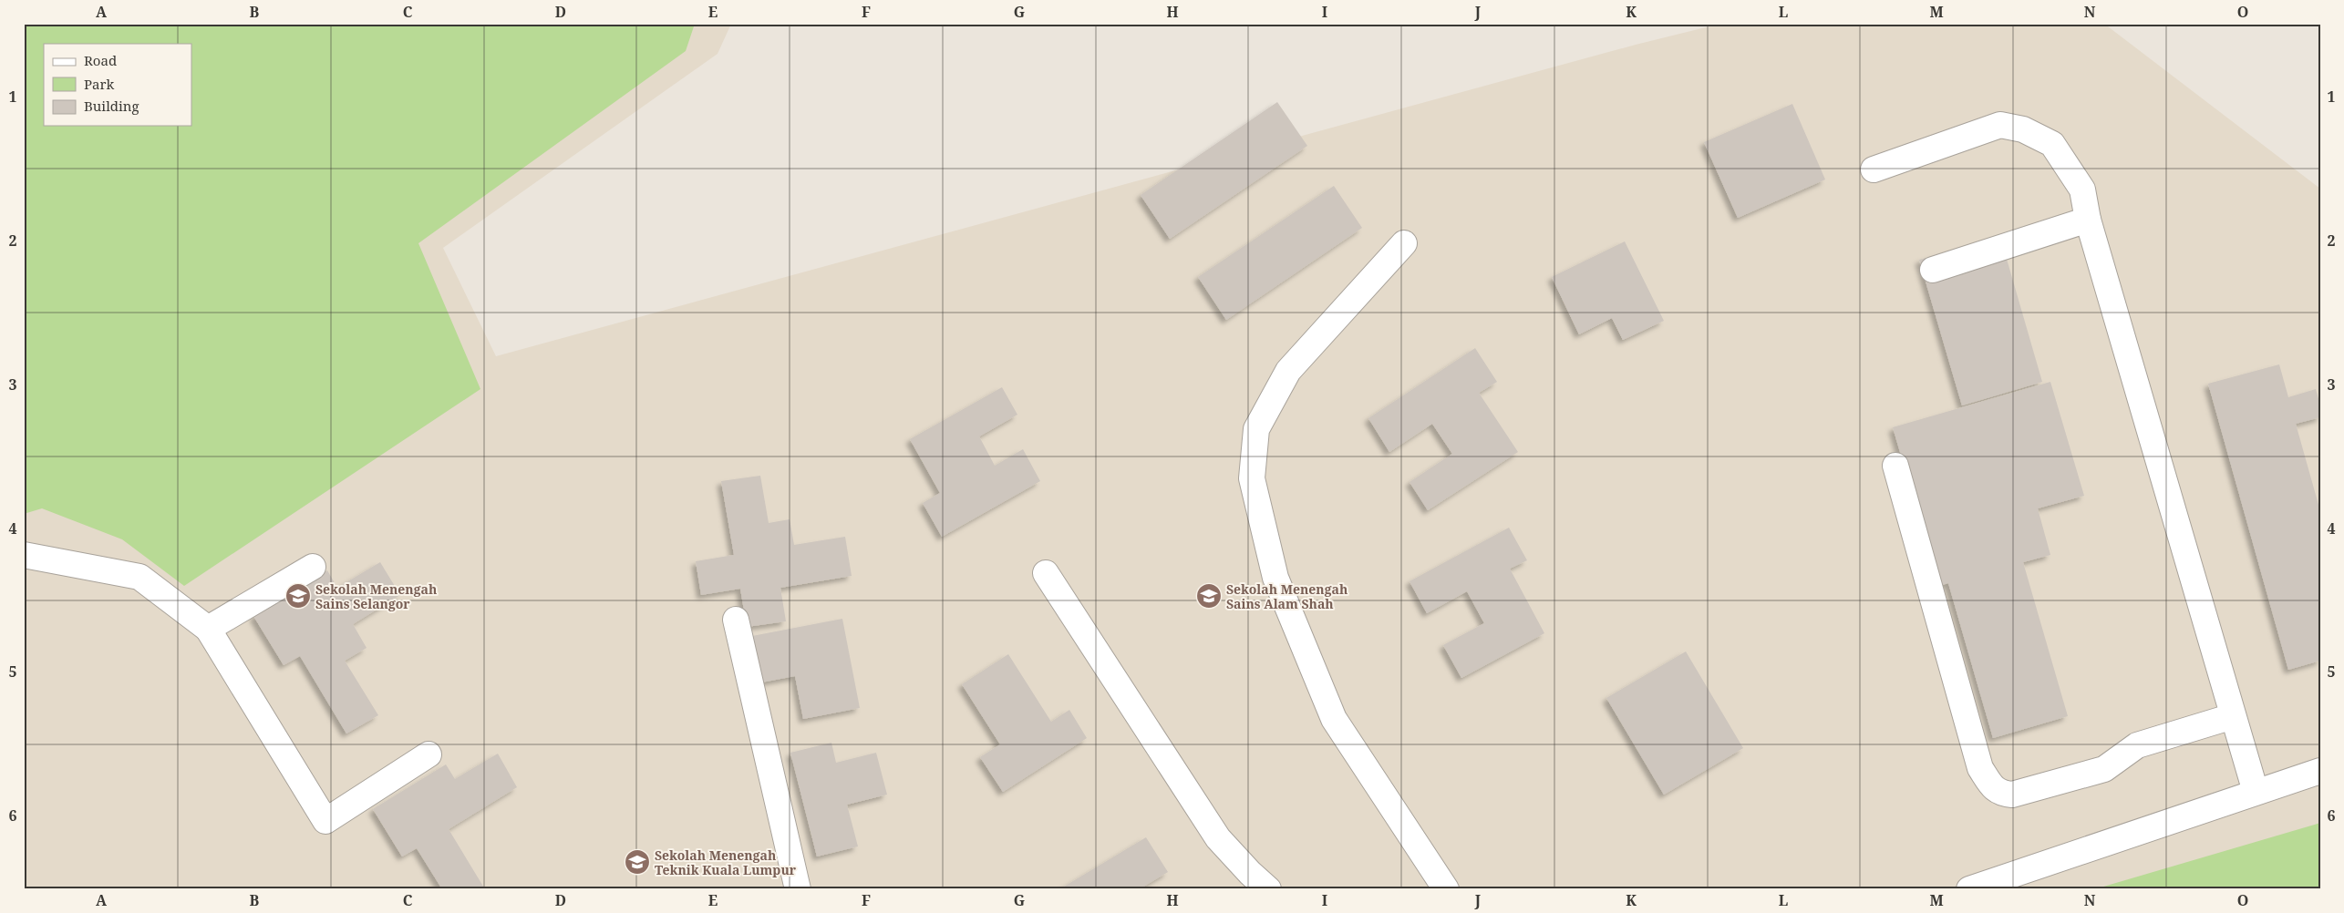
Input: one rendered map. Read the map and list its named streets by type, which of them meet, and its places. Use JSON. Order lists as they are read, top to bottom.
{
  "places": {
    "school or university": ["Sekolah Menengah Sains Selangor", "Sekolah Menengah Sains Alam Shah", "Sekolah Menengah Teknik Kuala Lumpur"]
  },
  "legend": ["Road", "Park", "Building"],
  "grid": {
    "columns": [
      "A",
      "B",
      "C",
      "D",
      "E",
      "F",
      "G",
      "H",
      "I",
      "J",
      "K",
      "L",
      "M",
      "N",
      "O"
    ],
    "rows": [
      "1",
      "2",
      "3",
      "4",
      "5",
      "6"
    ]
  }
}
